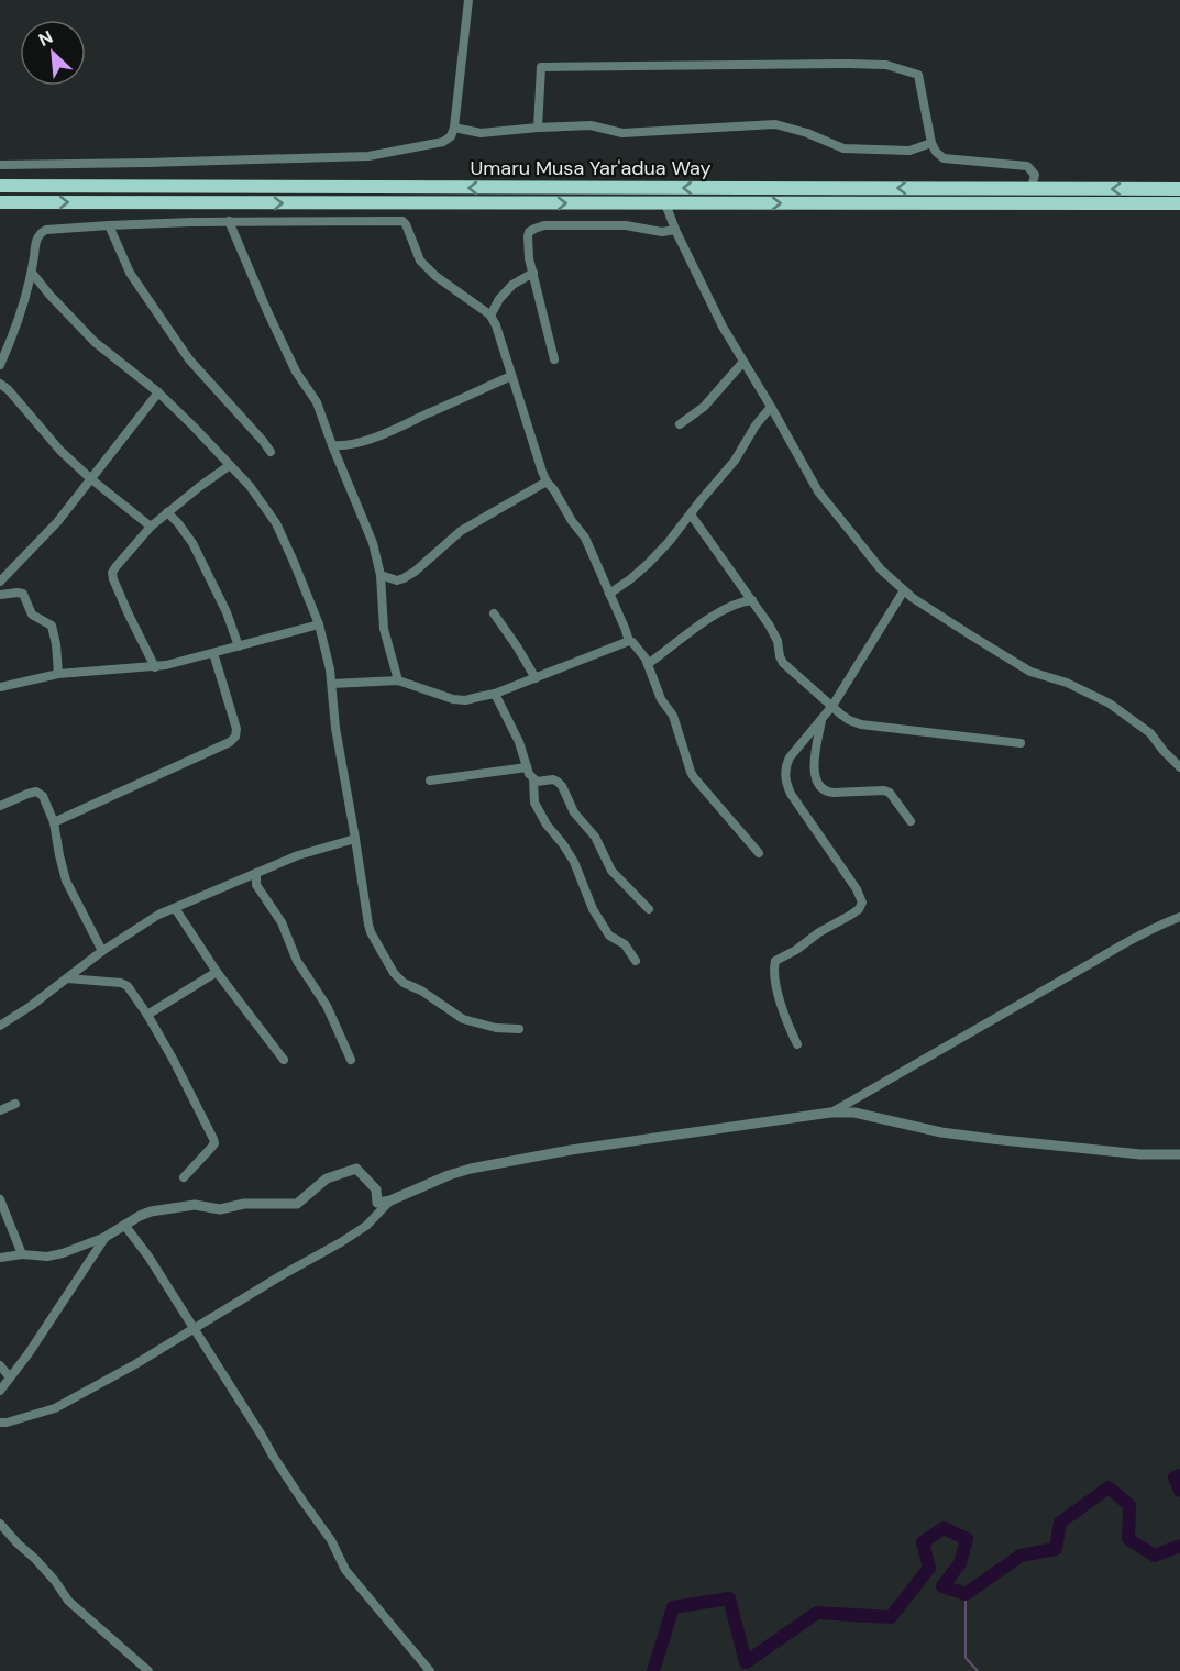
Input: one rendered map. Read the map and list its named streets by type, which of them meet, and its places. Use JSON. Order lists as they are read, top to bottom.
{
  "streets": {
    "main road": ["Umaru Musa Yar'adua Way"]
  },
  "north": "top left"
}
